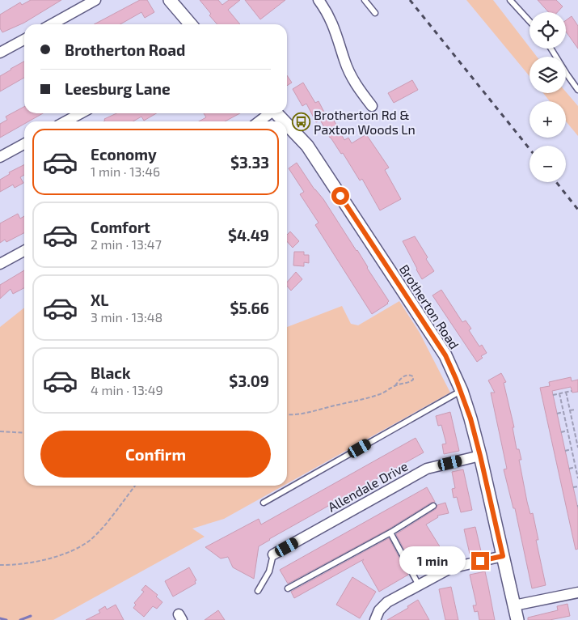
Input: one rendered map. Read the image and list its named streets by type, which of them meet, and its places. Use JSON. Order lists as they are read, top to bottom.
{
  "streets": {
    "street": ["Brotherton Road", "Allendale Drive"]
  },
  "crossings": [
    ["Brotherton Road", "Allendale Drive"]
  ],
  "places": {
    "bus stop": ["Brotherton Rd & Paxton Woods Ln"]
  },
  "page": {
    "map_buttons": ["+", "−"],
    "banner": ["Brotherton Road", "Leesburg Lane"],
    "list": [
      {
        "name": "Economy",
        "note": "1 min · 13:46",
        "value": "$3.33"
      },
      {
        "name": "Comfort",
        "note": "2 min · 13:47",
        "value": "$4.49"
      },
      {
        "name": "XL",
        "note": "3 min · 13:48",
        "value": "$5.66"
      },
      {
        "name": "Black",
        "note": "4 min · 13:49",
        "value": "$3.09"
      }
    ],
    "buttons": "Confirm",
    "bubble": "1 min"
  }
}
